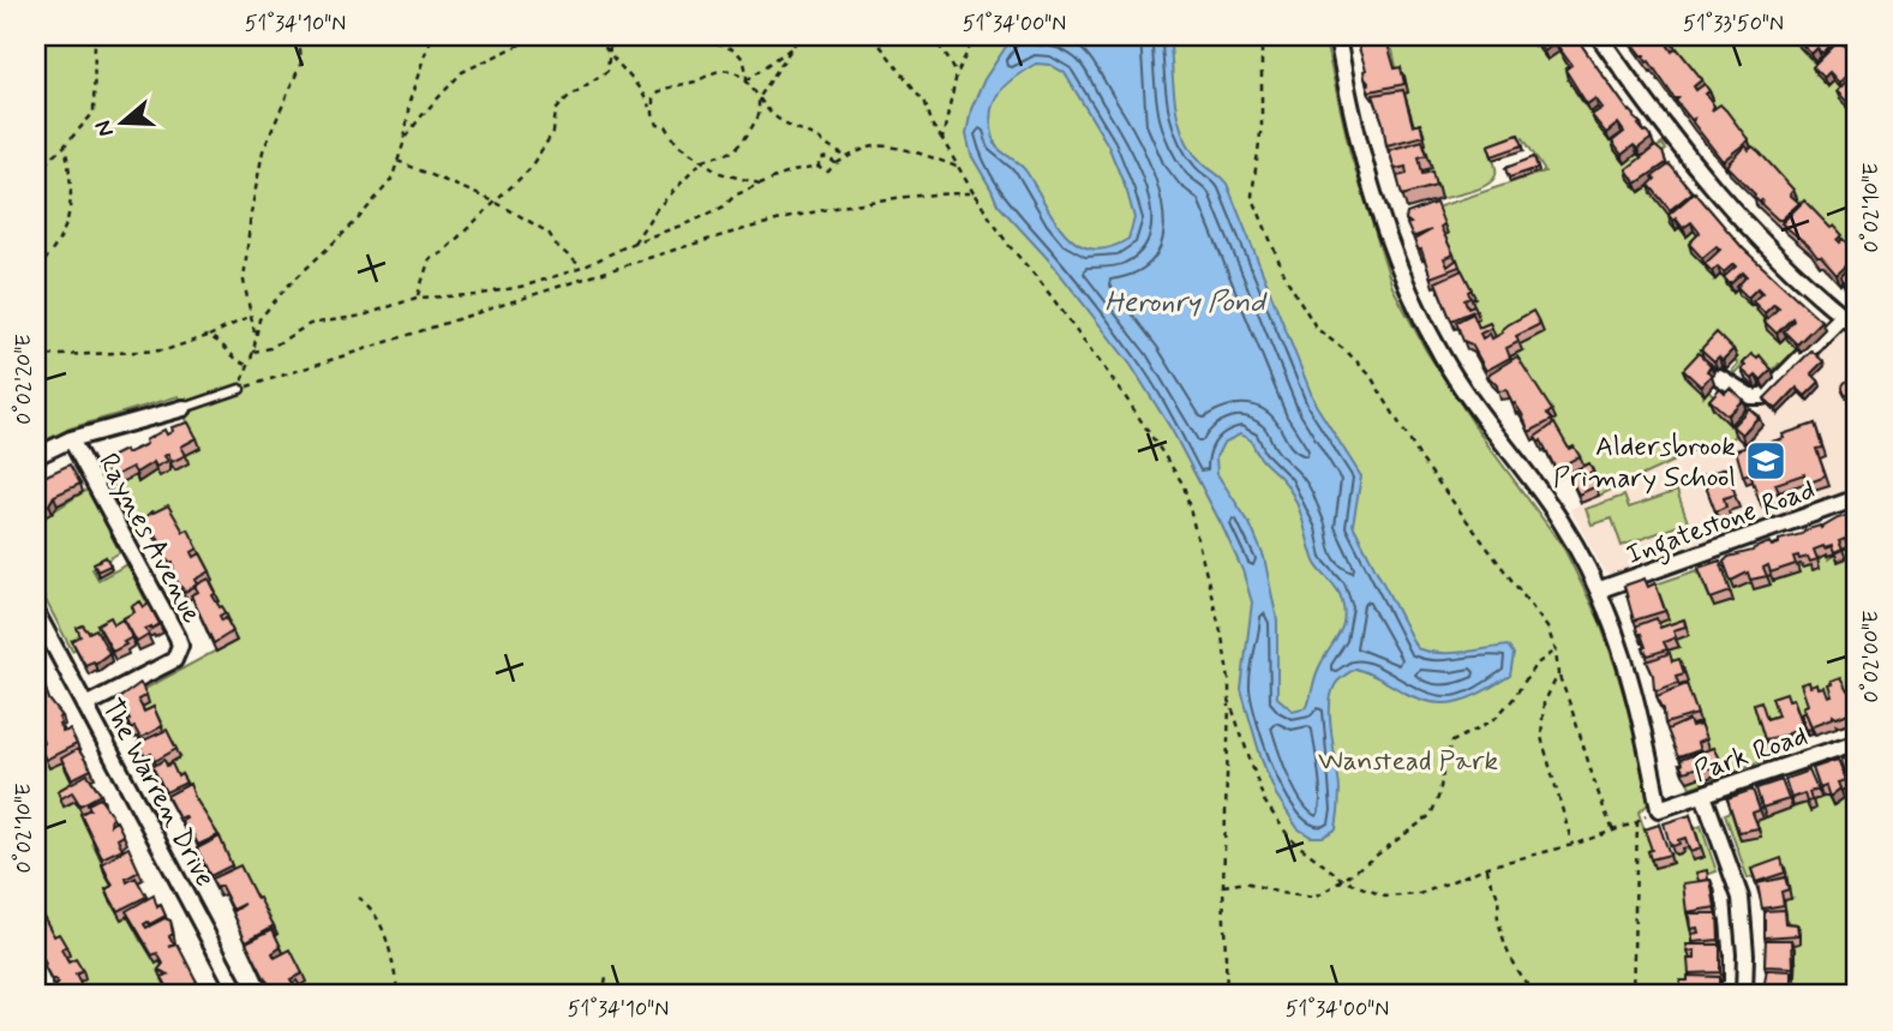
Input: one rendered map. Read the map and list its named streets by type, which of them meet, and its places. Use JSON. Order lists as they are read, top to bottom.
{
  "streets": {
    "street": [
      "Ingatestone Road",
      "Raynes Avenue",
      "Park Road",
      "The Warren Drive"
    ]
  },
  "crossings": [
    ["Raynes Avenue", "The Warren Drive"]
  ],
  "water": ["Heronry Pond"],
  "parks": ["Wanstead Park"],
  "places": {
    "school or university": ["Aldersbrook Primary School"]
  },
  "north": "left",
  "coordinates": [
    "51°34'10\"N",
    "51°34'00\"N",
    "51°33'50\"N",
    "0°02'10\"E",
    "0°02'20\"E",
    "0°02'00\"E"
  ]
}
